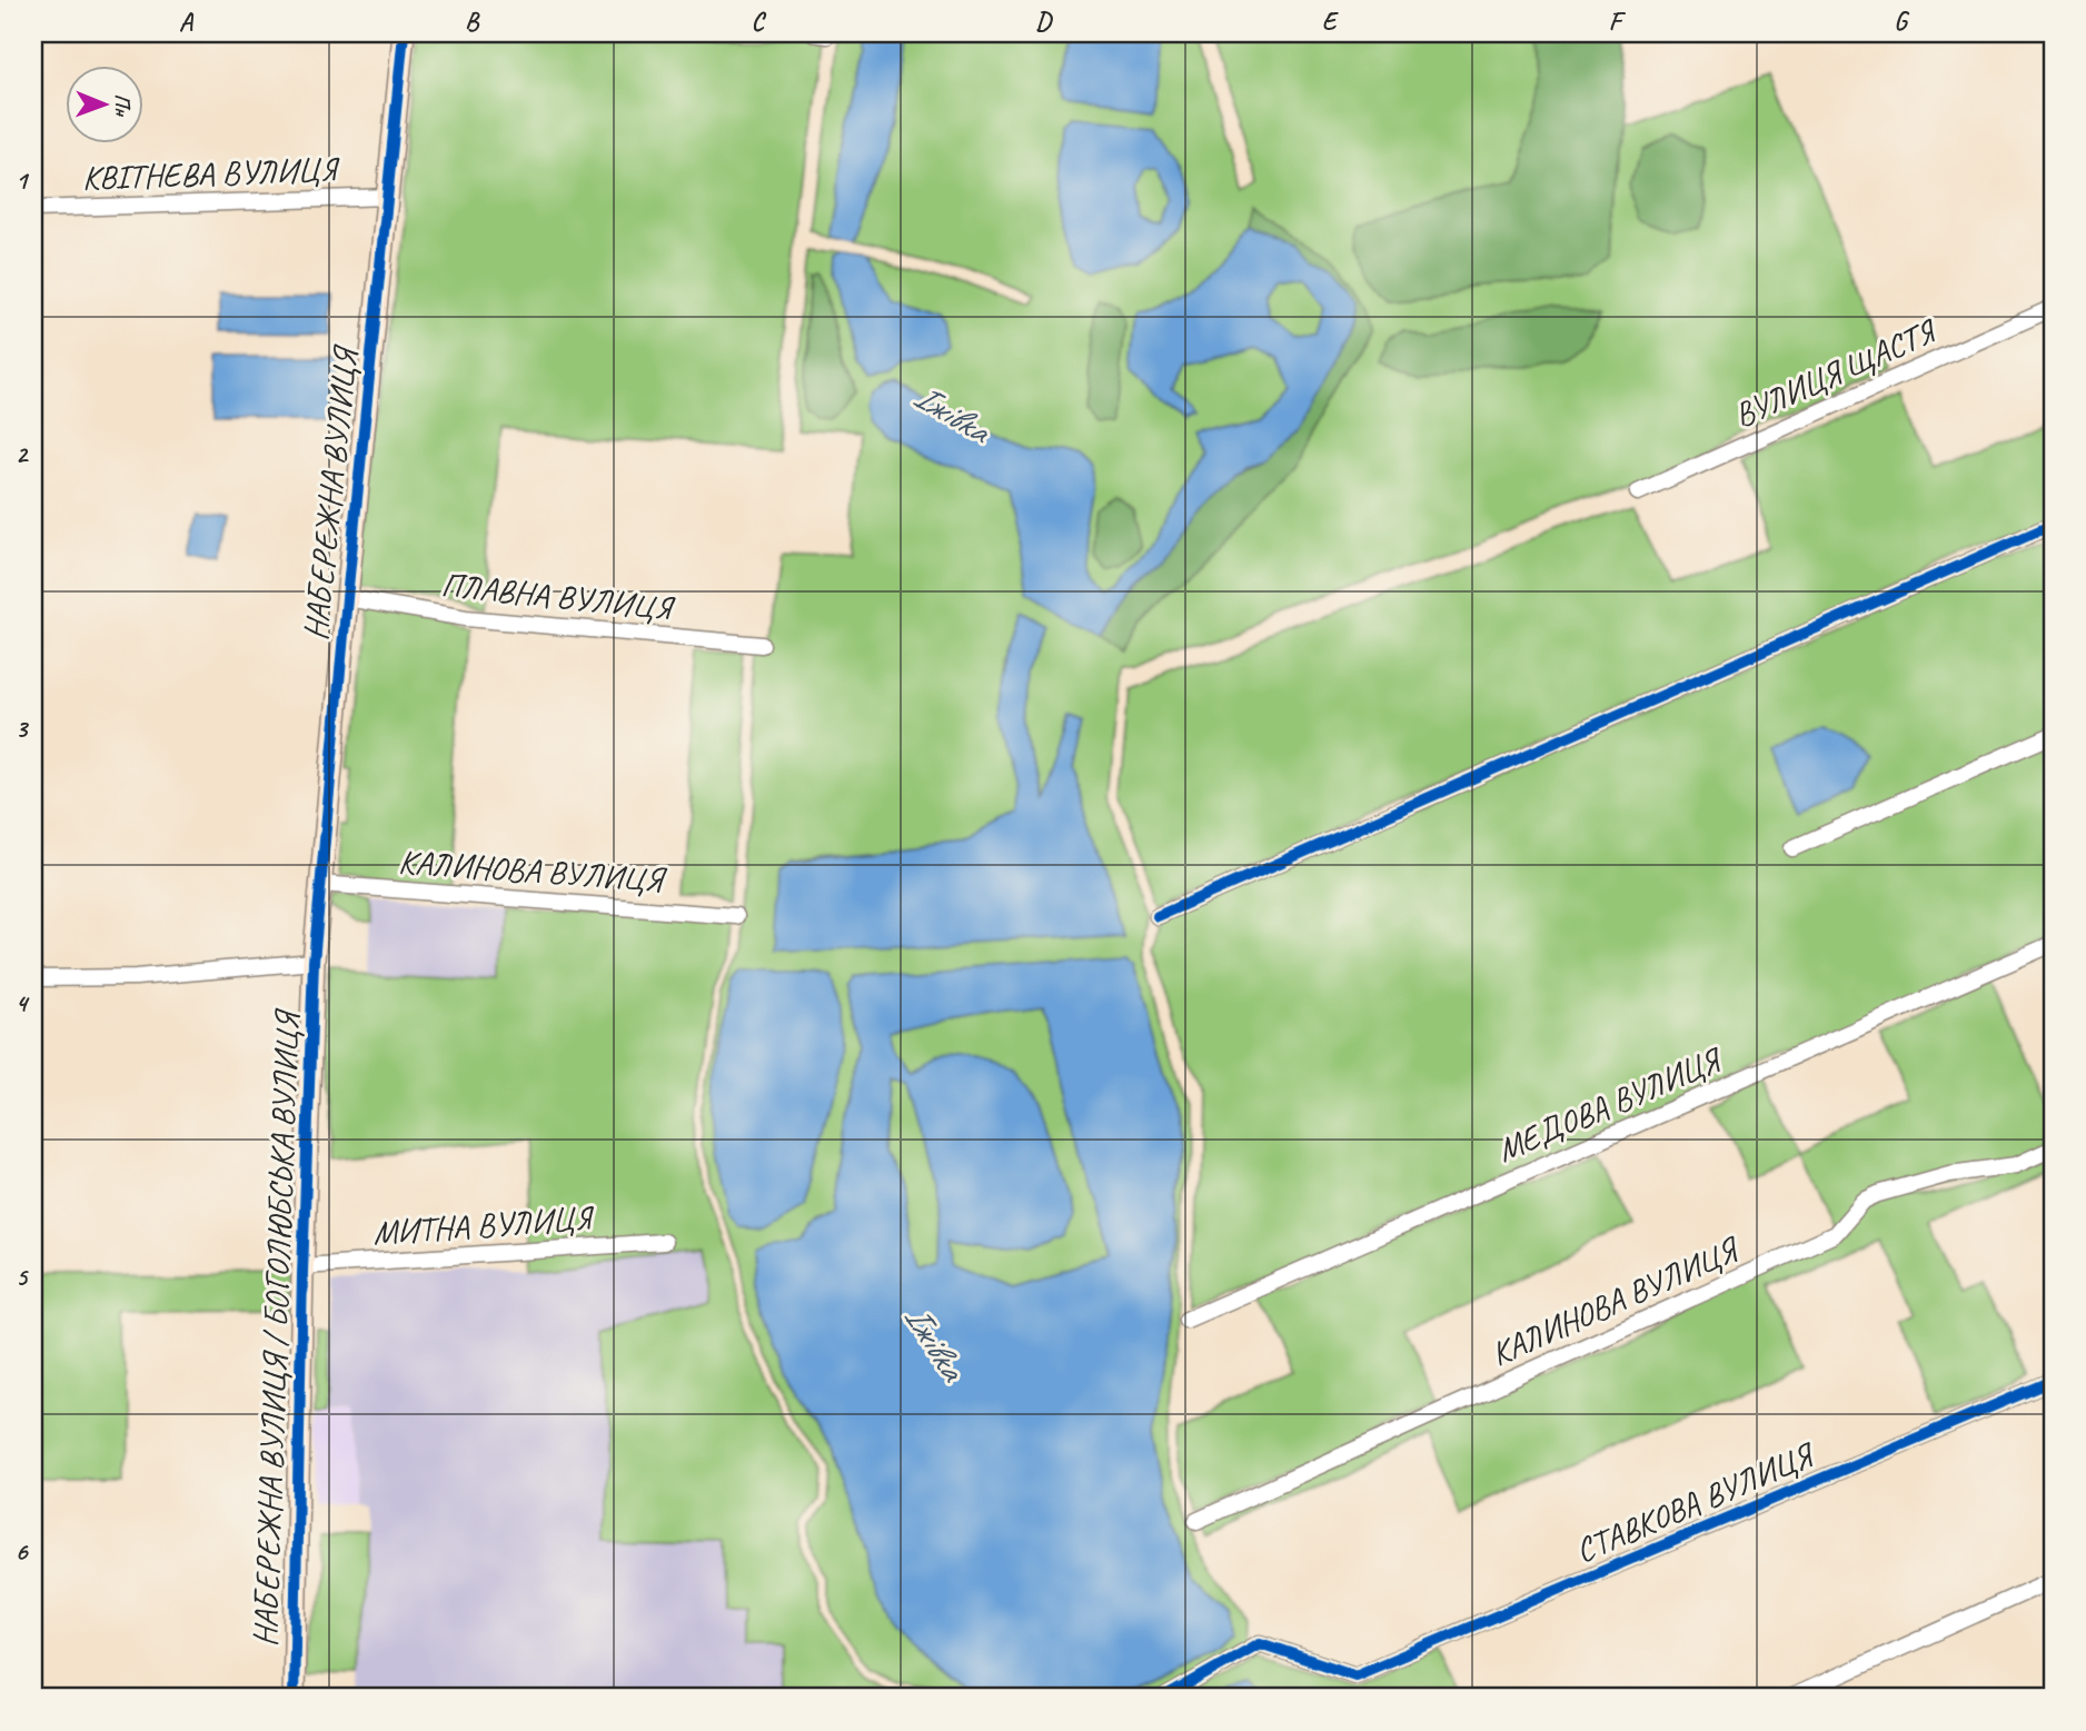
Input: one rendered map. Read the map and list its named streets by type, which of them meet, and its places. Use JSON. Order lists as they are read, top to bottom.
{
  "streets": {
    "street": [
      "КВІТНЕВА ВУЛИЦЯ",
      "ВУЛИЦЯ ЩАСТЯ",
      "НАБЕРЕЖНА ВУЛИЦЯ",
      "ПЛАВНА ВУЛИЦЯ",
      "КАЛИНОВА ВУЛИЦЯ",
      "МЕДОВА ВУЛИЦЯ",
      "МИТНА ВУЛИЦЯ",
      "НАБЕРЕЖНА ВУЛИЦЯ / БОГОЛЮБСЬКА ВУЛИЦЯ",
      "СТАВКОВА ВУЛИЦЯ"
    ]
  },
  "crossings": [
    ["КВІТНЕВА ВУЛИЦЯ", "НАБЕРЕЖНА ВУЛИЦЯ"],
    ["НАБЕРЕЖНА ВУЛИЦЯ", "ПЛАВНА ВУЛИЦЯ"],
    ["НАБЕРЕЖНА ВУЛИЦЯ", "КАЛИНОВА ВУЛИЦЯ"],
    ["НАБЕРЕЖНА ВУЛИЦЯ", "НАБЕРЕЖНА ВУЛИЦЯ / БОГОЛЮБСЬКА ВУЛИЦЯ"],
    ["МИТНА ВУЛИЦЯ", "НАБЕРЕЖНА ВУЛИЦЯ / БОГОЛЮБСЬКА ВУЛИЦЯ"]
  ],
  "water": ["Іжівка"],
  "north": "right",
  "grid": {
    "columns": [
      "A",
      "B",
      "C",
      "D",
      "E",
      "F",
      "G"
    ],
    "rows": [
      "1",
      "2",
      "3",
      "4",
      "5",
      "6"
    ]
  }
}
